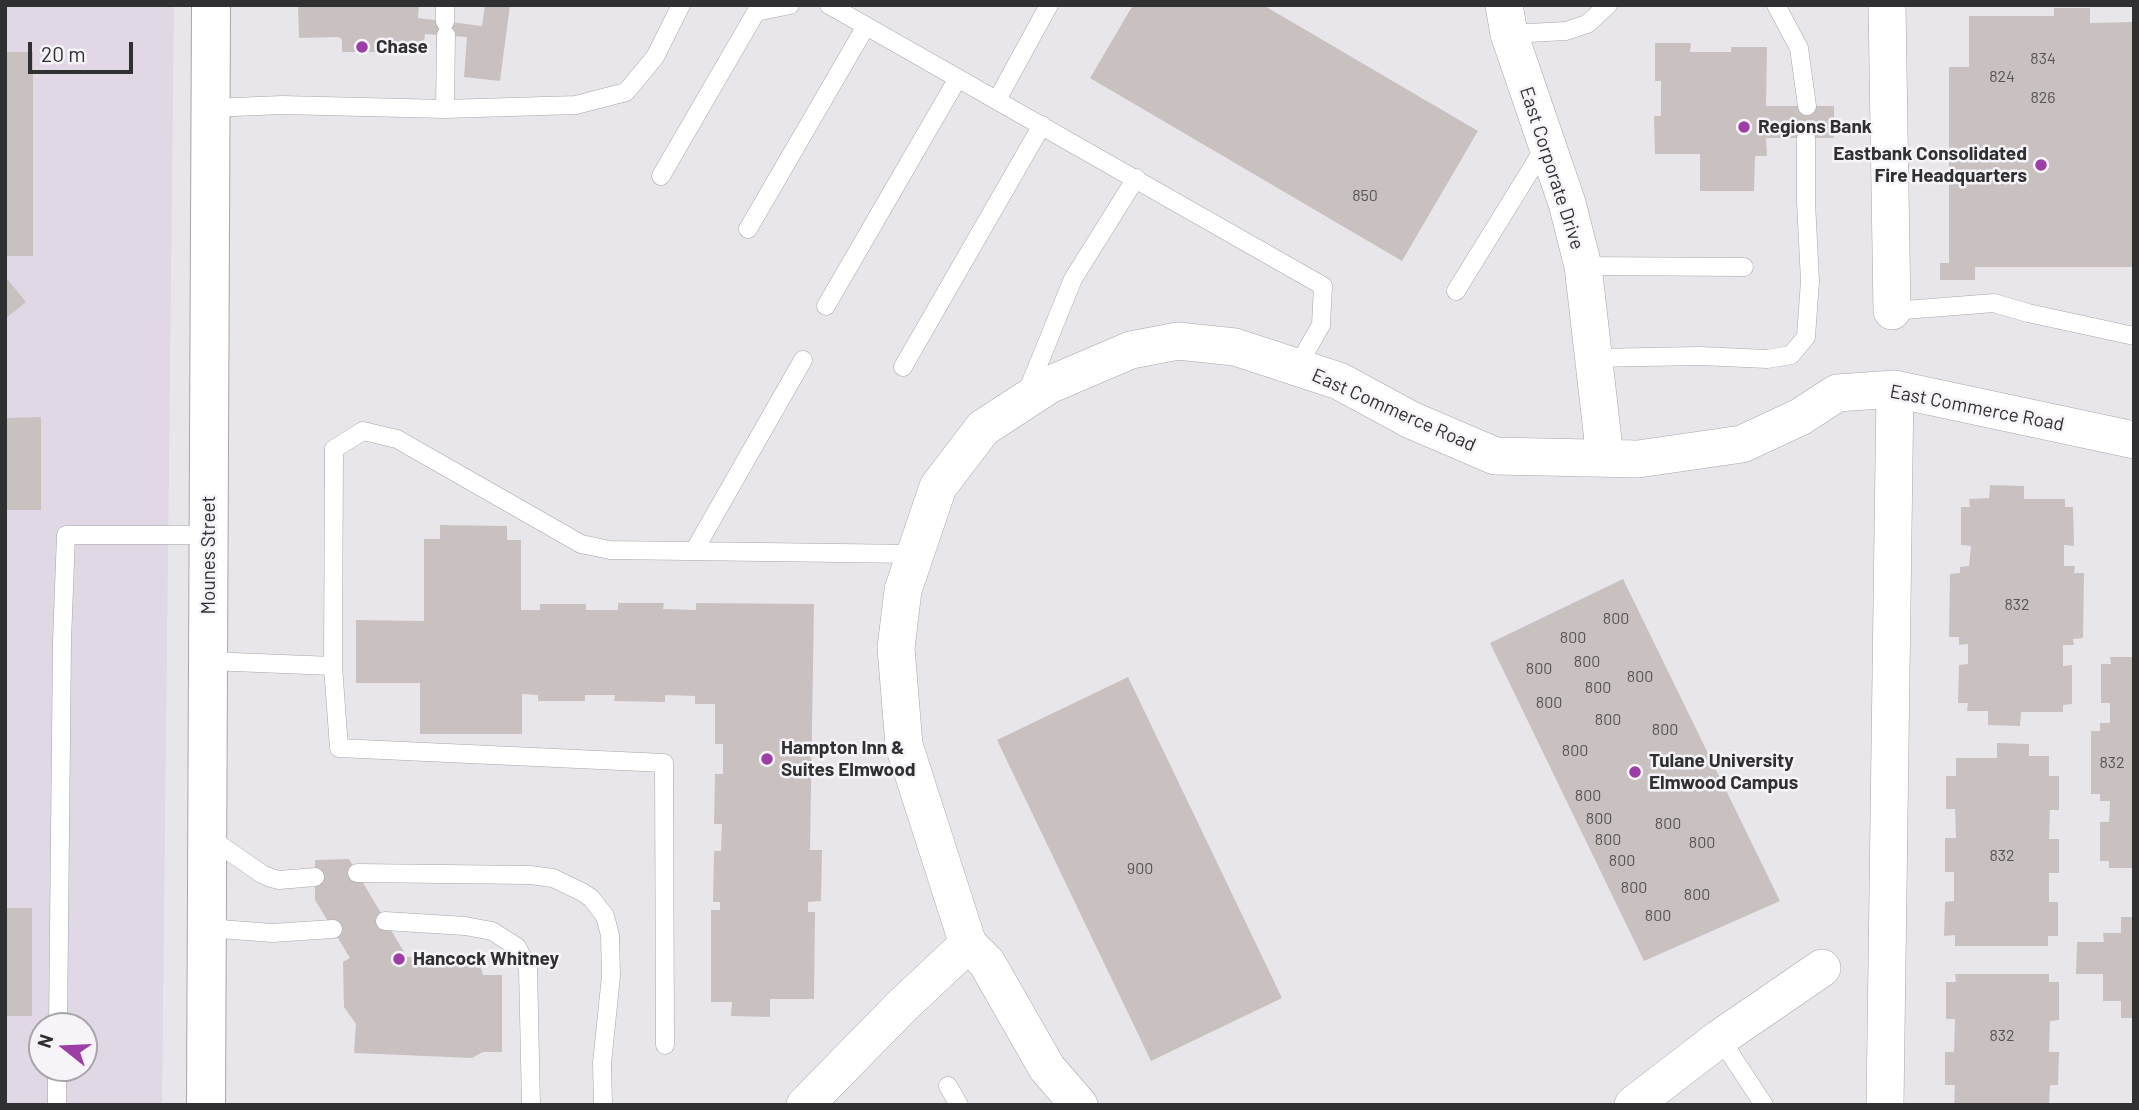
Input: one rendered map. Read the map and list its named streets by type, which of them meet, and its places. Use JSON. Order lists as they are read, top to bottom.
{
  "streets": {
    "main road": ["Mounes Street"],
    "street": ["East Corporate Drive", "East Commerce Road"]
  },
  "crossings": [
    ["East Corporate Drive", "East Commerce Road"]
  ],
  "places": [
    "Chase",
    "Regions Bank",
    "Eastbank Consolidated Fire Headquarters",
    "Hampton Inn & Suites Elmwood",
    "Tulane University Elmwood Campus",
    "Hancock Whitney"
  ],
  "house_numbers": [
    "834",
    "824",
    "826",
    "850",
    "832",
    "800",
    "800",
    "800",
    "800",
    "800",
    "800",
    "800",
    "800",
    "800",
    "800",
    "832",
    "800",
    "800",
    "800",
    "800",
    "800",
    "832",
    "800",
    "900",
    "800",
    "800",
    "800",
    "832"
  ],
  "scale_bar": "20 m",
  "north": "left"
}
